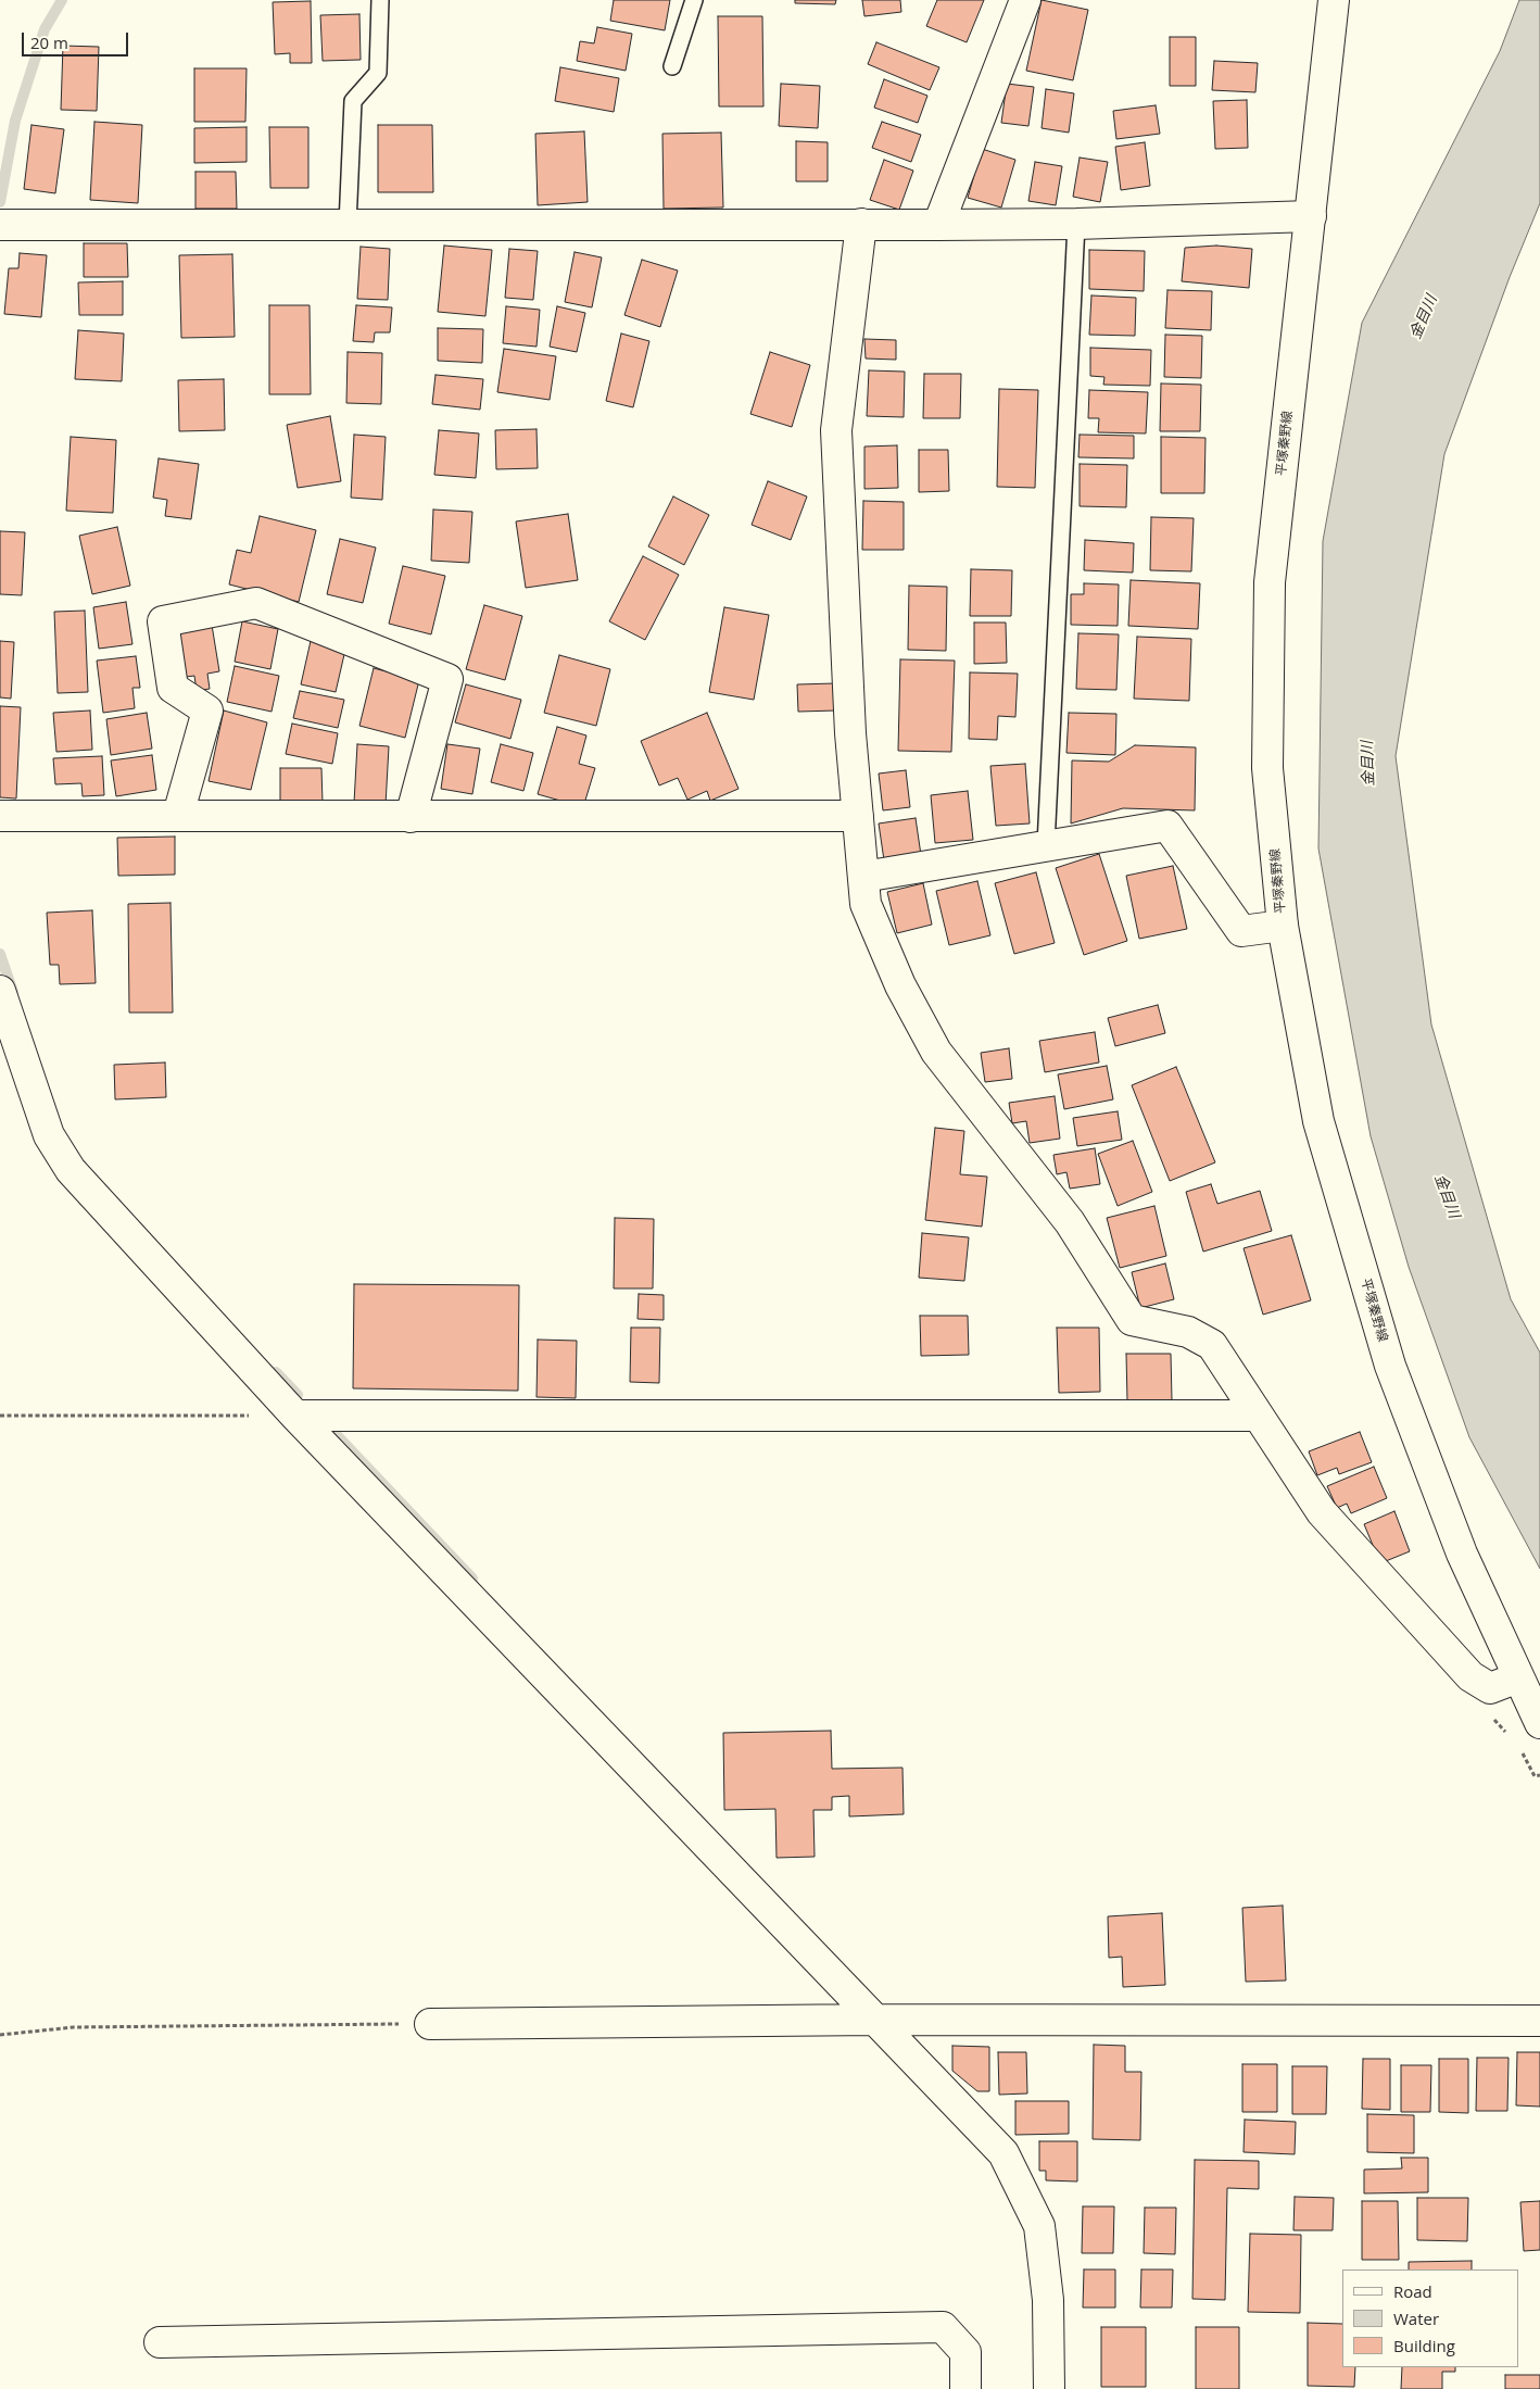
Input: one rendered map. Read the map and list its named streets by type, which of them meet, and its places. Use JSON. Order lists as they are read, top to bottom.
{
  "streets": {
    "street": ["平塚秦野線"]
  },
  "water": ["金目川"],
  "legend": ["Road", "Water", "Building"],
  "scale_bar": "20 m"
}
